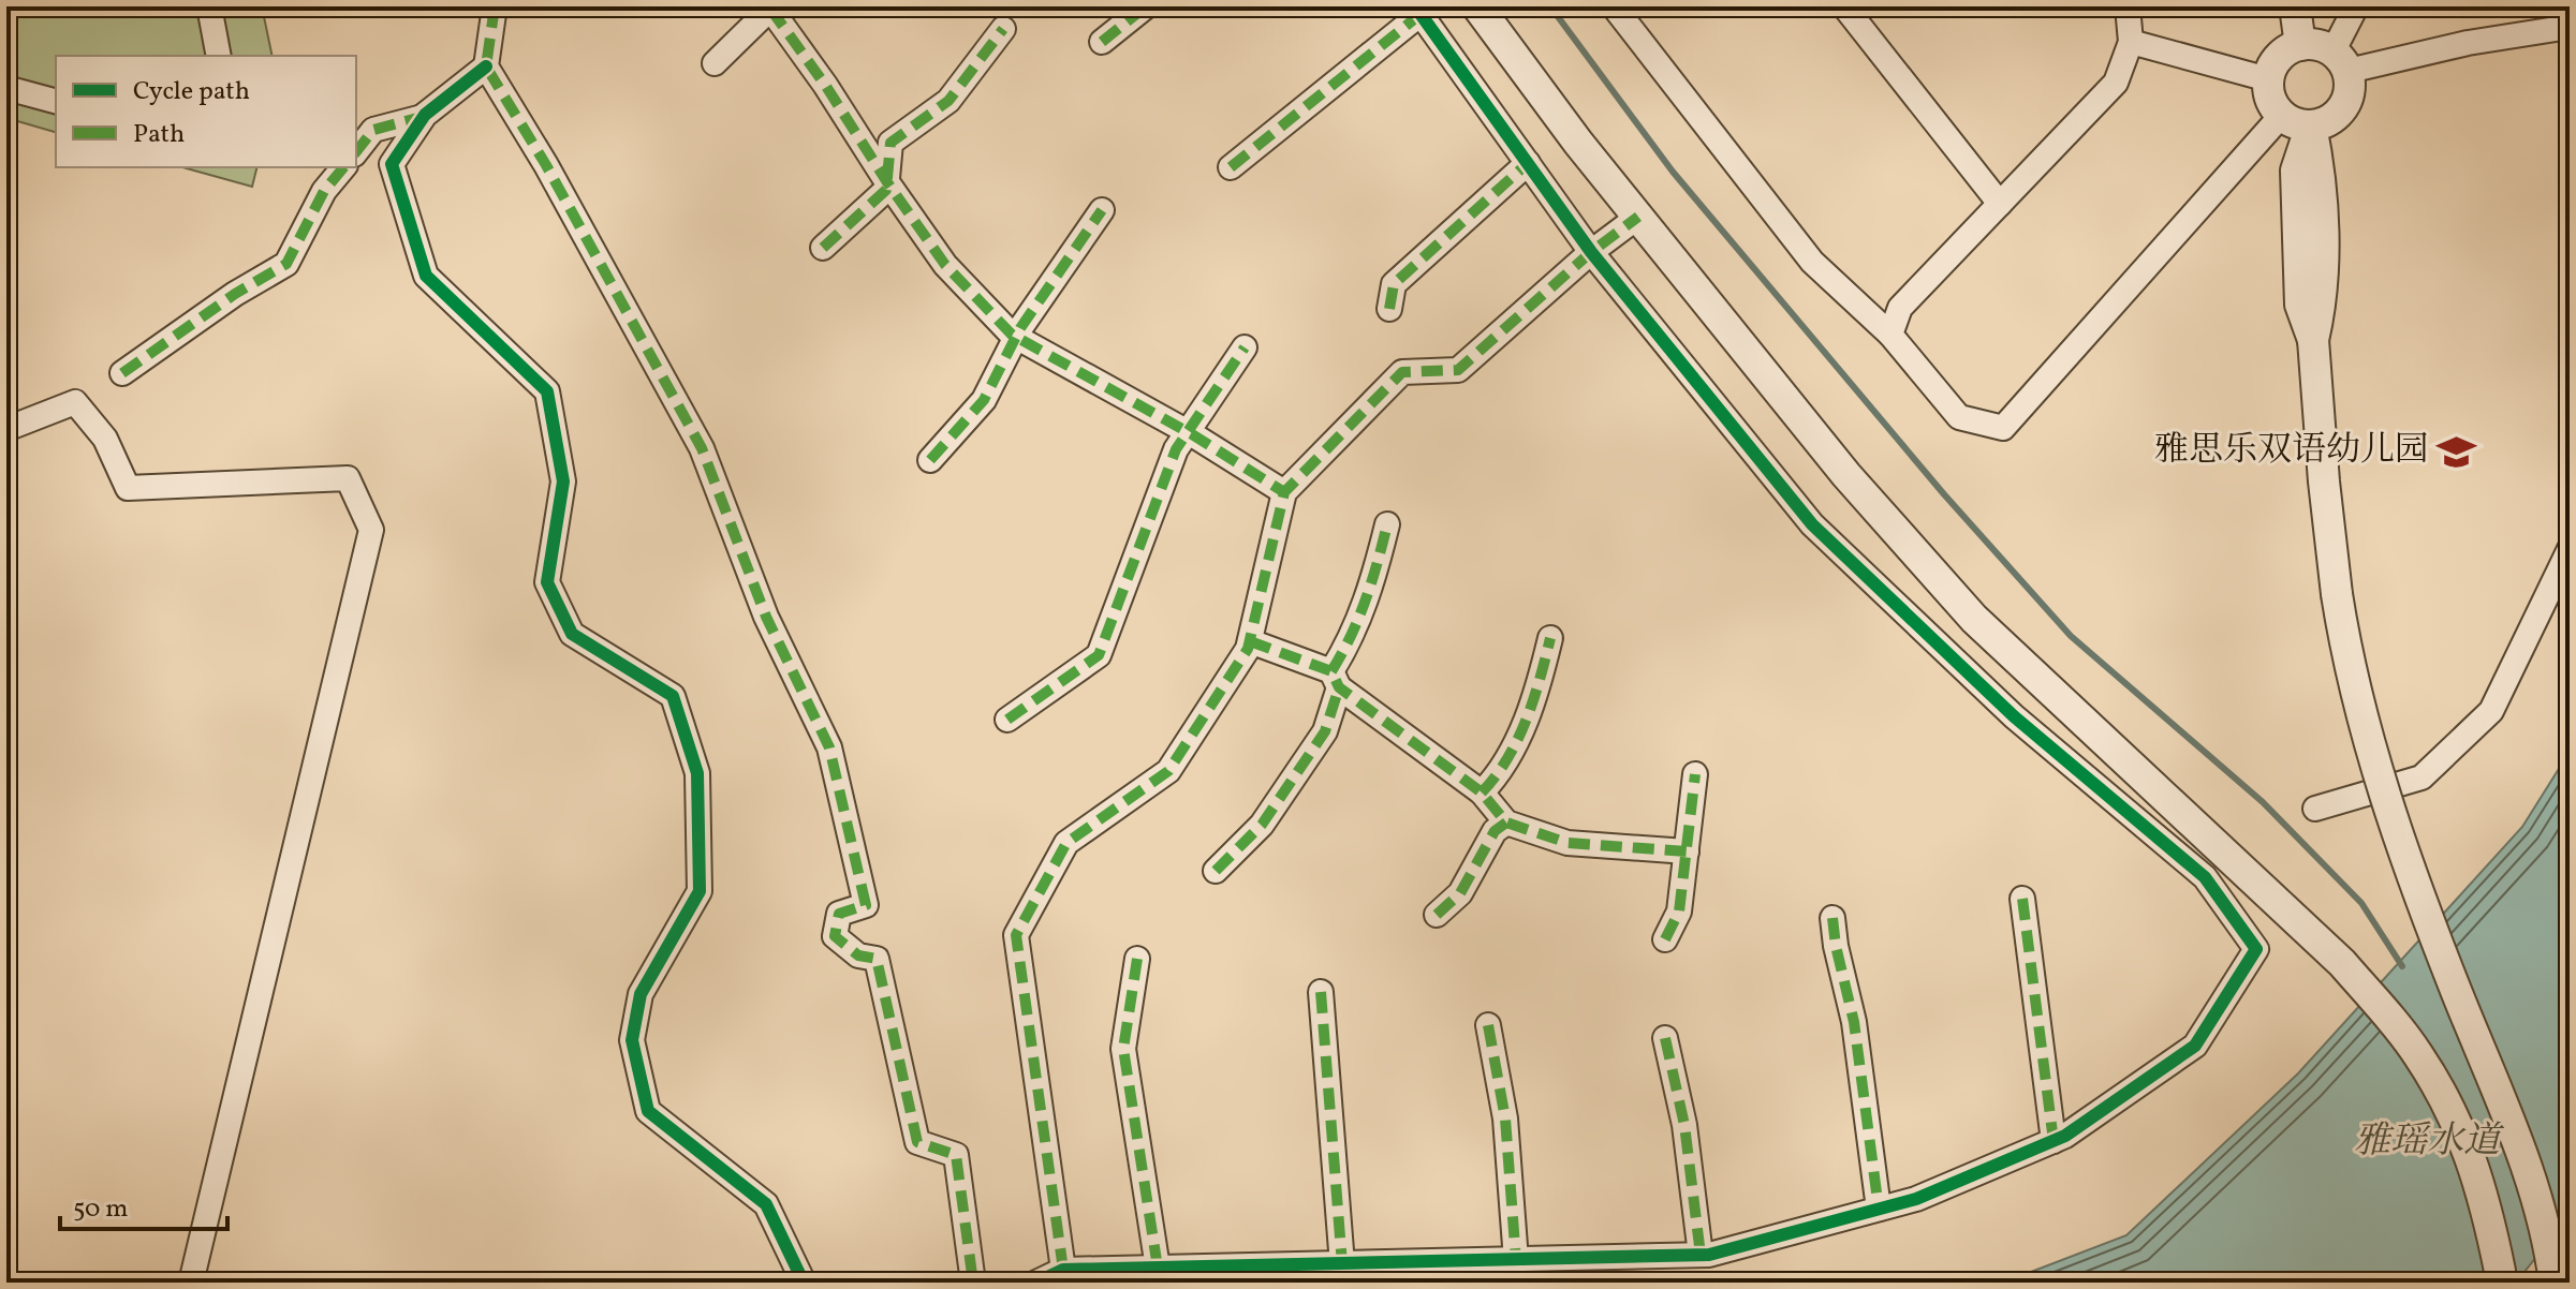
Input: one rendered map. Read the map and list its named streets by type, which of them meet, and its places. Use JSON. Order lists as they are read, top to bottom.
{
  "water": ["雅瑶水道"],
  "places": {
    "school or university": ["雅思乐双语幼儿园"]
  },
  "legend": ["Cycle path", "Path"],
  "scale_bar": "50 m"
}
